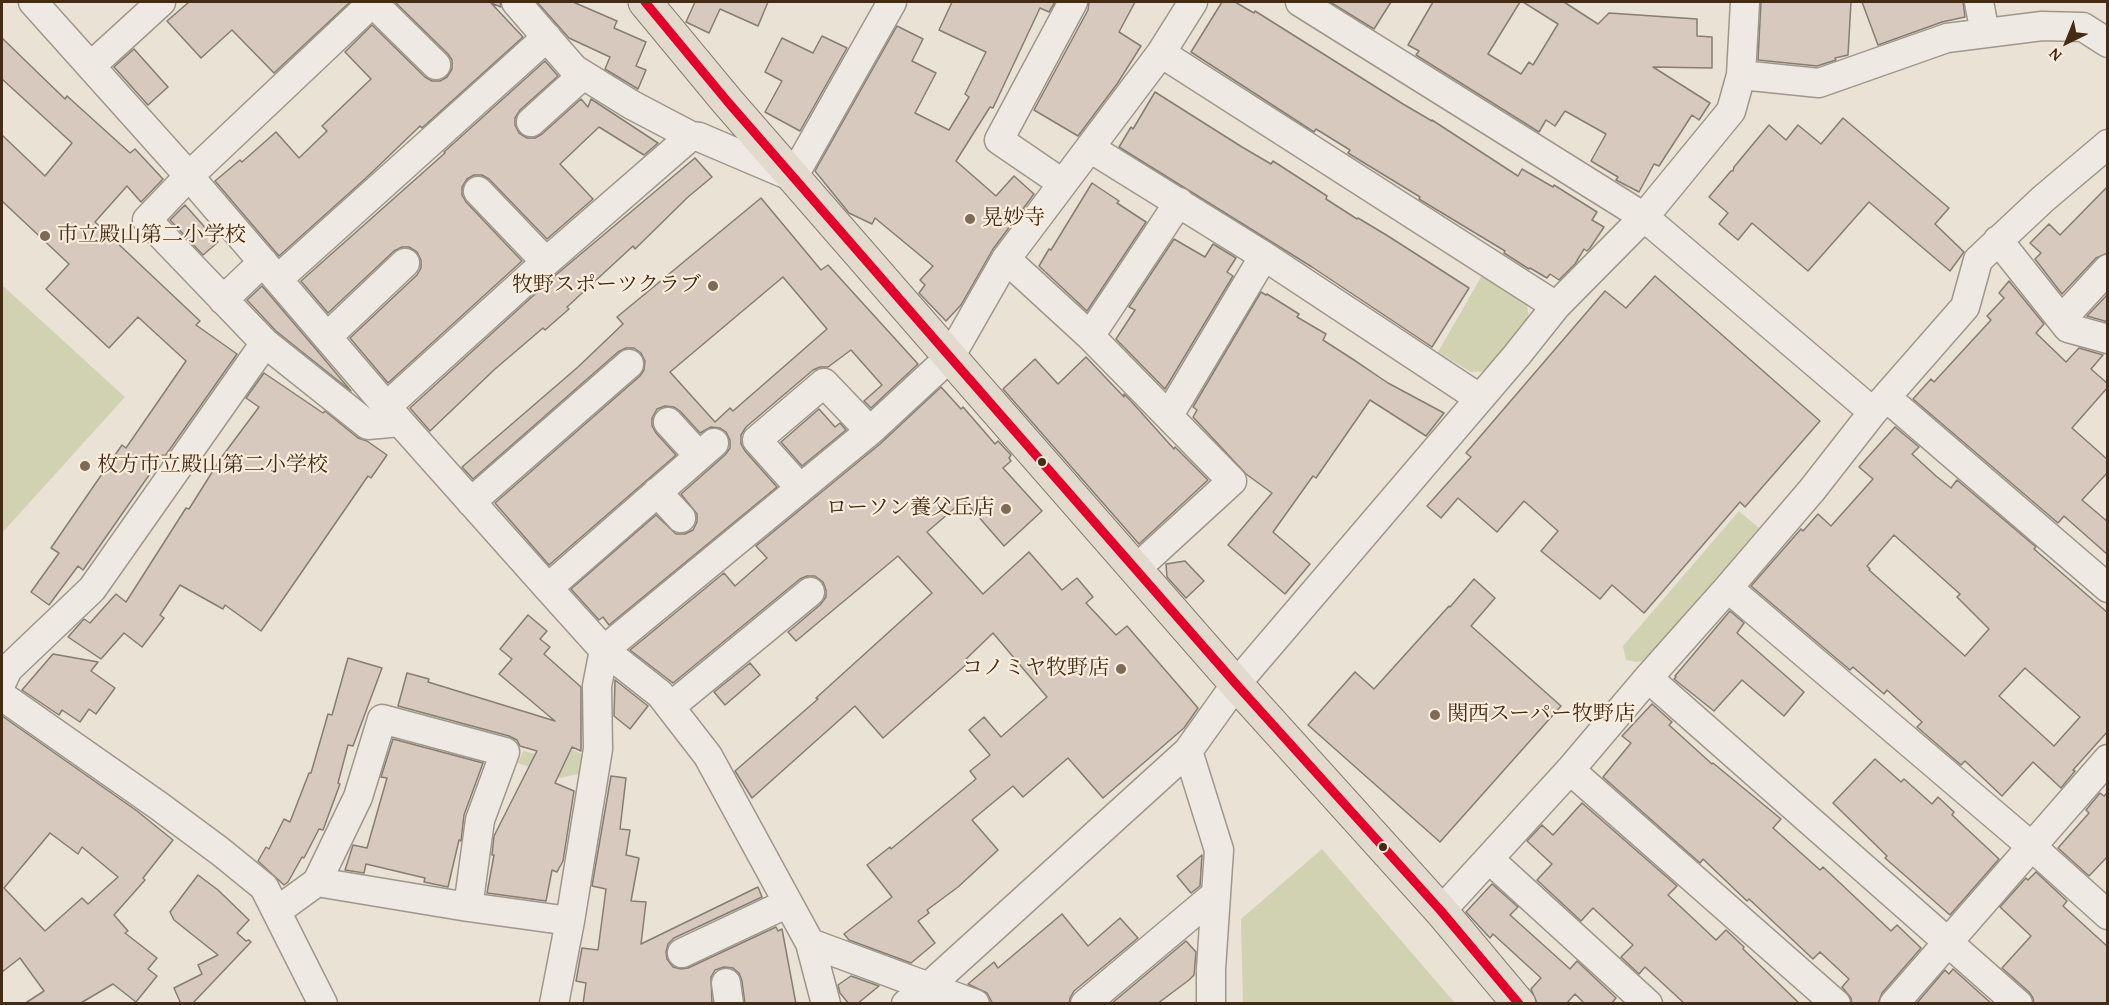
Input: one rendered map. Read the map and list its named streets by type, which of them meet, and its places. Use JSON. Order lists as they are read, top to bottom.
{
  "places": [
    "晃妙寺",
    "市立殿山第二小学校",
    "牧野スポーツクラブ",
    "枚方市立殿山第二小学校",
    "ローソン養父丘店",
    "コノミヤ牧野店",
    "関西スーパー牧野店"
  ],
  "north": "bottom left"
}
